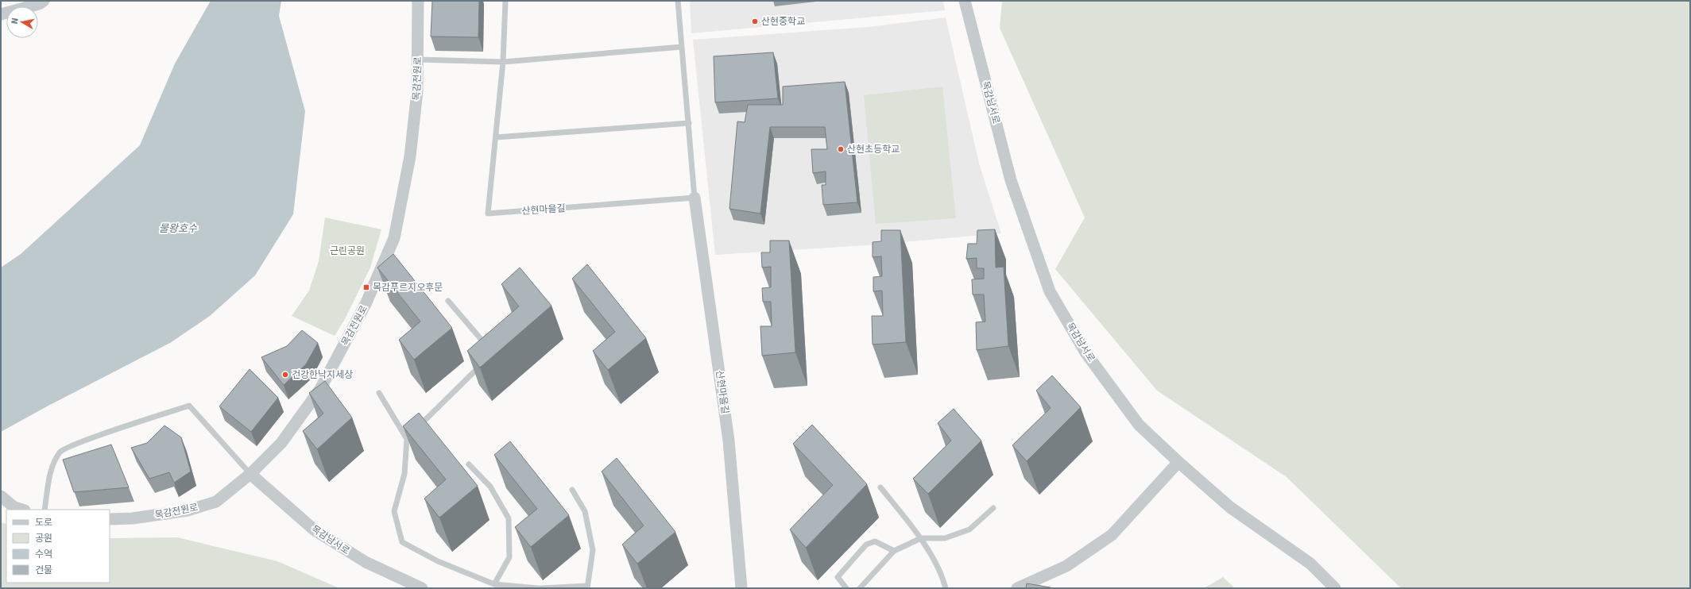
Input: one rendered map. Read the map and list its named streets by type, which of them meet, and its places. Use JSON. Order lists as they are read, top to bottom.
{
  "streets": {
    "street": ["목감전원로", "목감남서로", "산현마을길"]
  },
  "crossings": [
    ["목감전원로", "목감남서로"]
  ],
  "water": ["물왕호수"],
  "parks": ["근린공원"],
  "places": {
    "other": ["산현중학교", "산현초등학교", "건강한낙지세상"],
    "transit": ["목감푸르지오후문"]
  },
  "legend": [
    "도로",
    "공원",
    "수역",
    "건물"
  ],
  "north": "left"
}
